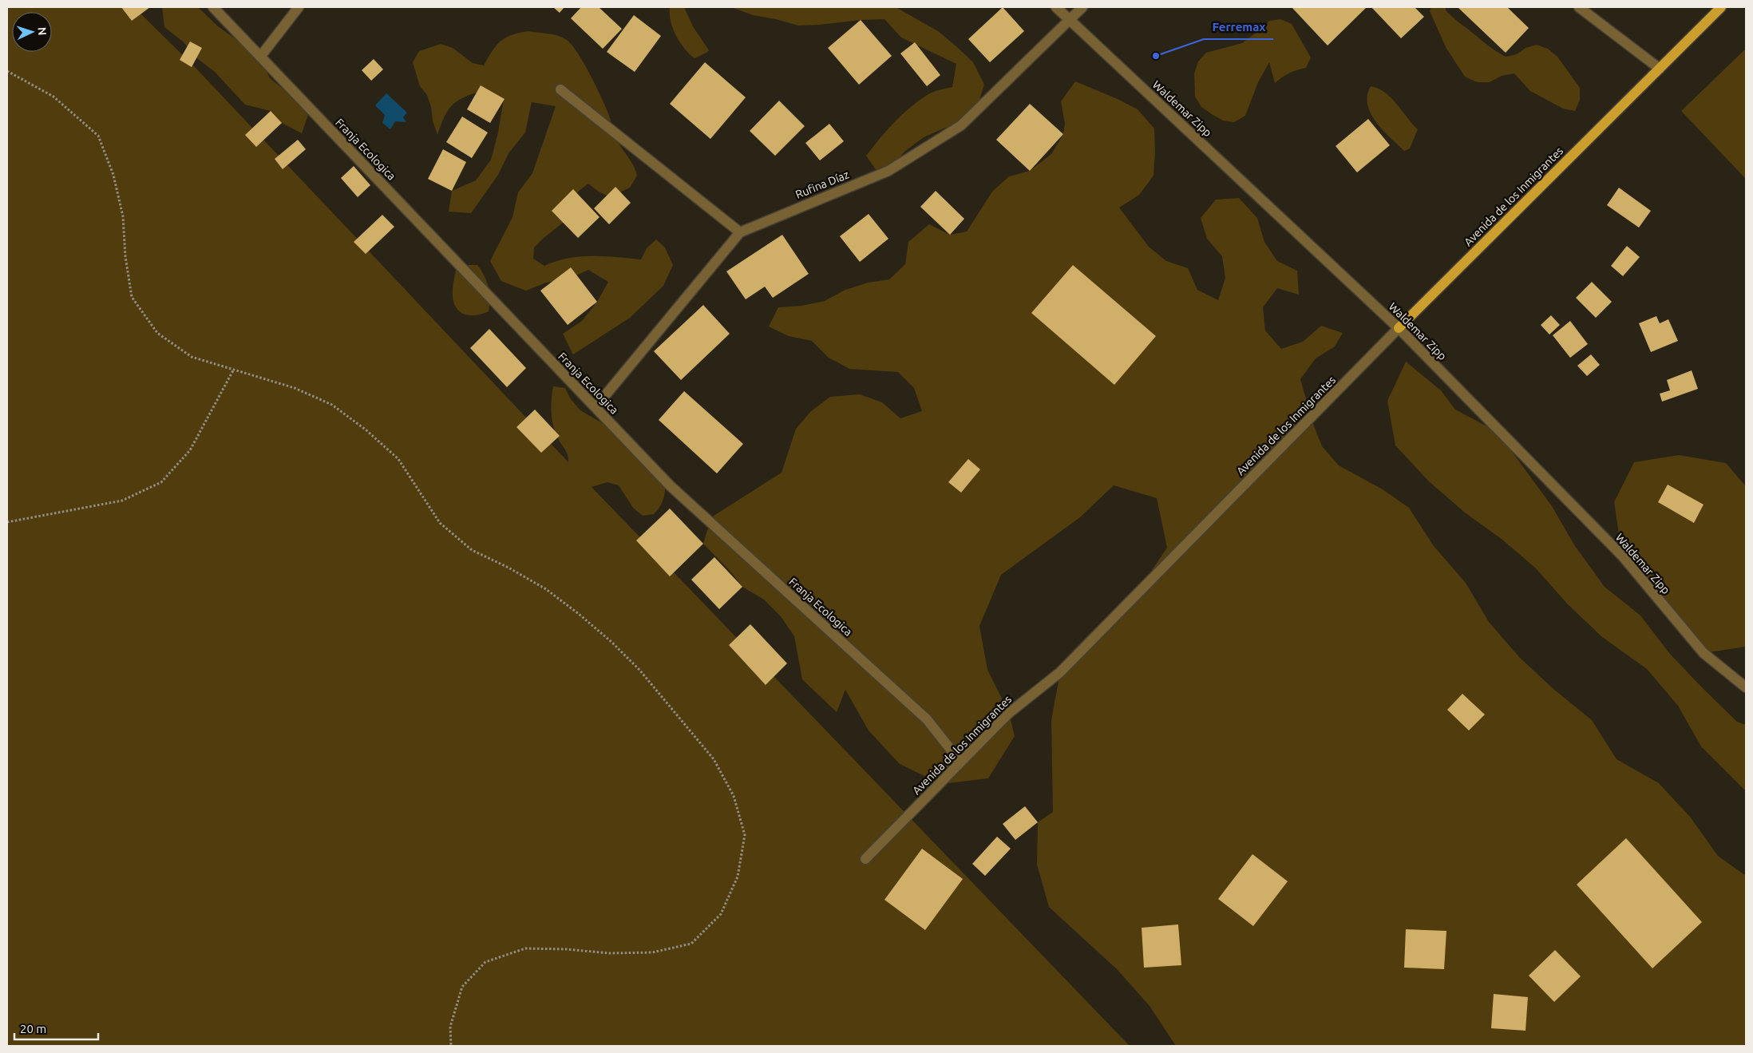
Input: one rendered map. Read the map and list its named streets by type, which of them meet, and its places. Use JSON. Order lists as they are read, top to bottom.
{
  "streets": {
    "main road": ["Avenida de los Inmigrantes"],
    "street": ["Waldemar Zipp", "Franja Ecologica", "Rufina Díaz"]
  },
  "crossings": [
    ["Waldemar Zipp", "Rufina Díaz"],
    ["Waldemar Zipp", "Avenida de los Inmigrantes"],
    ["Franja Ecologica", "Rufina Díaz"],
    ["Franja Ecologica", "Avenida de los Inmigrantes"]
  ],
  "places": ["Ferremax"],
  "scale_bar": "20 m",
  "north": "right"
}
